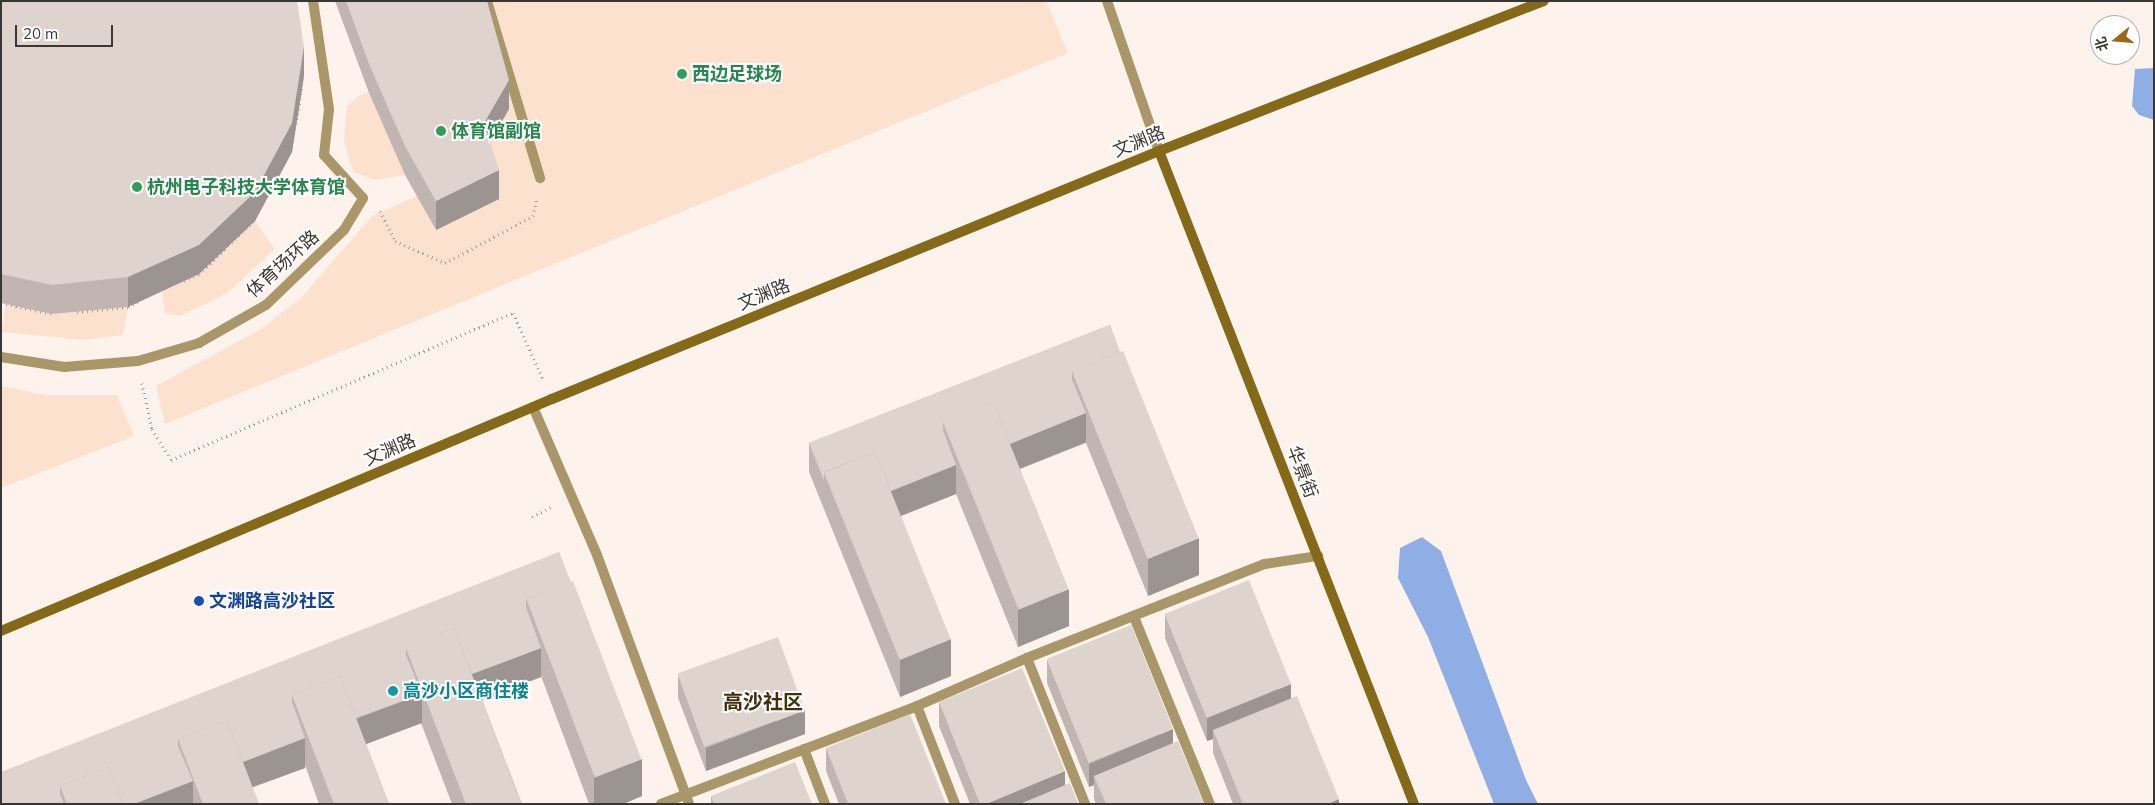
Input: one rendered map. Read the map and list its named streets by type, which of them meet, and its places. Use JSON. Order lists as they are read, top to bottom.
{
  "streets": {
    "main road": ["文渊路", "华景街"],
    "street": ["体育场环路"]
  },
  "crossings": [
    ["文渊路", "华景街"]
  ],
  "districts": ["高沙社区"],
  "places": [
    "西边足球场",
    "体育馆副馆",
    "杭州电子科技大学体育馆",
    "文渊路高沙社区",
    "高沙小区商住楼"
  ],
  "scale_bar": "20 m",
  "north": "left"
}
